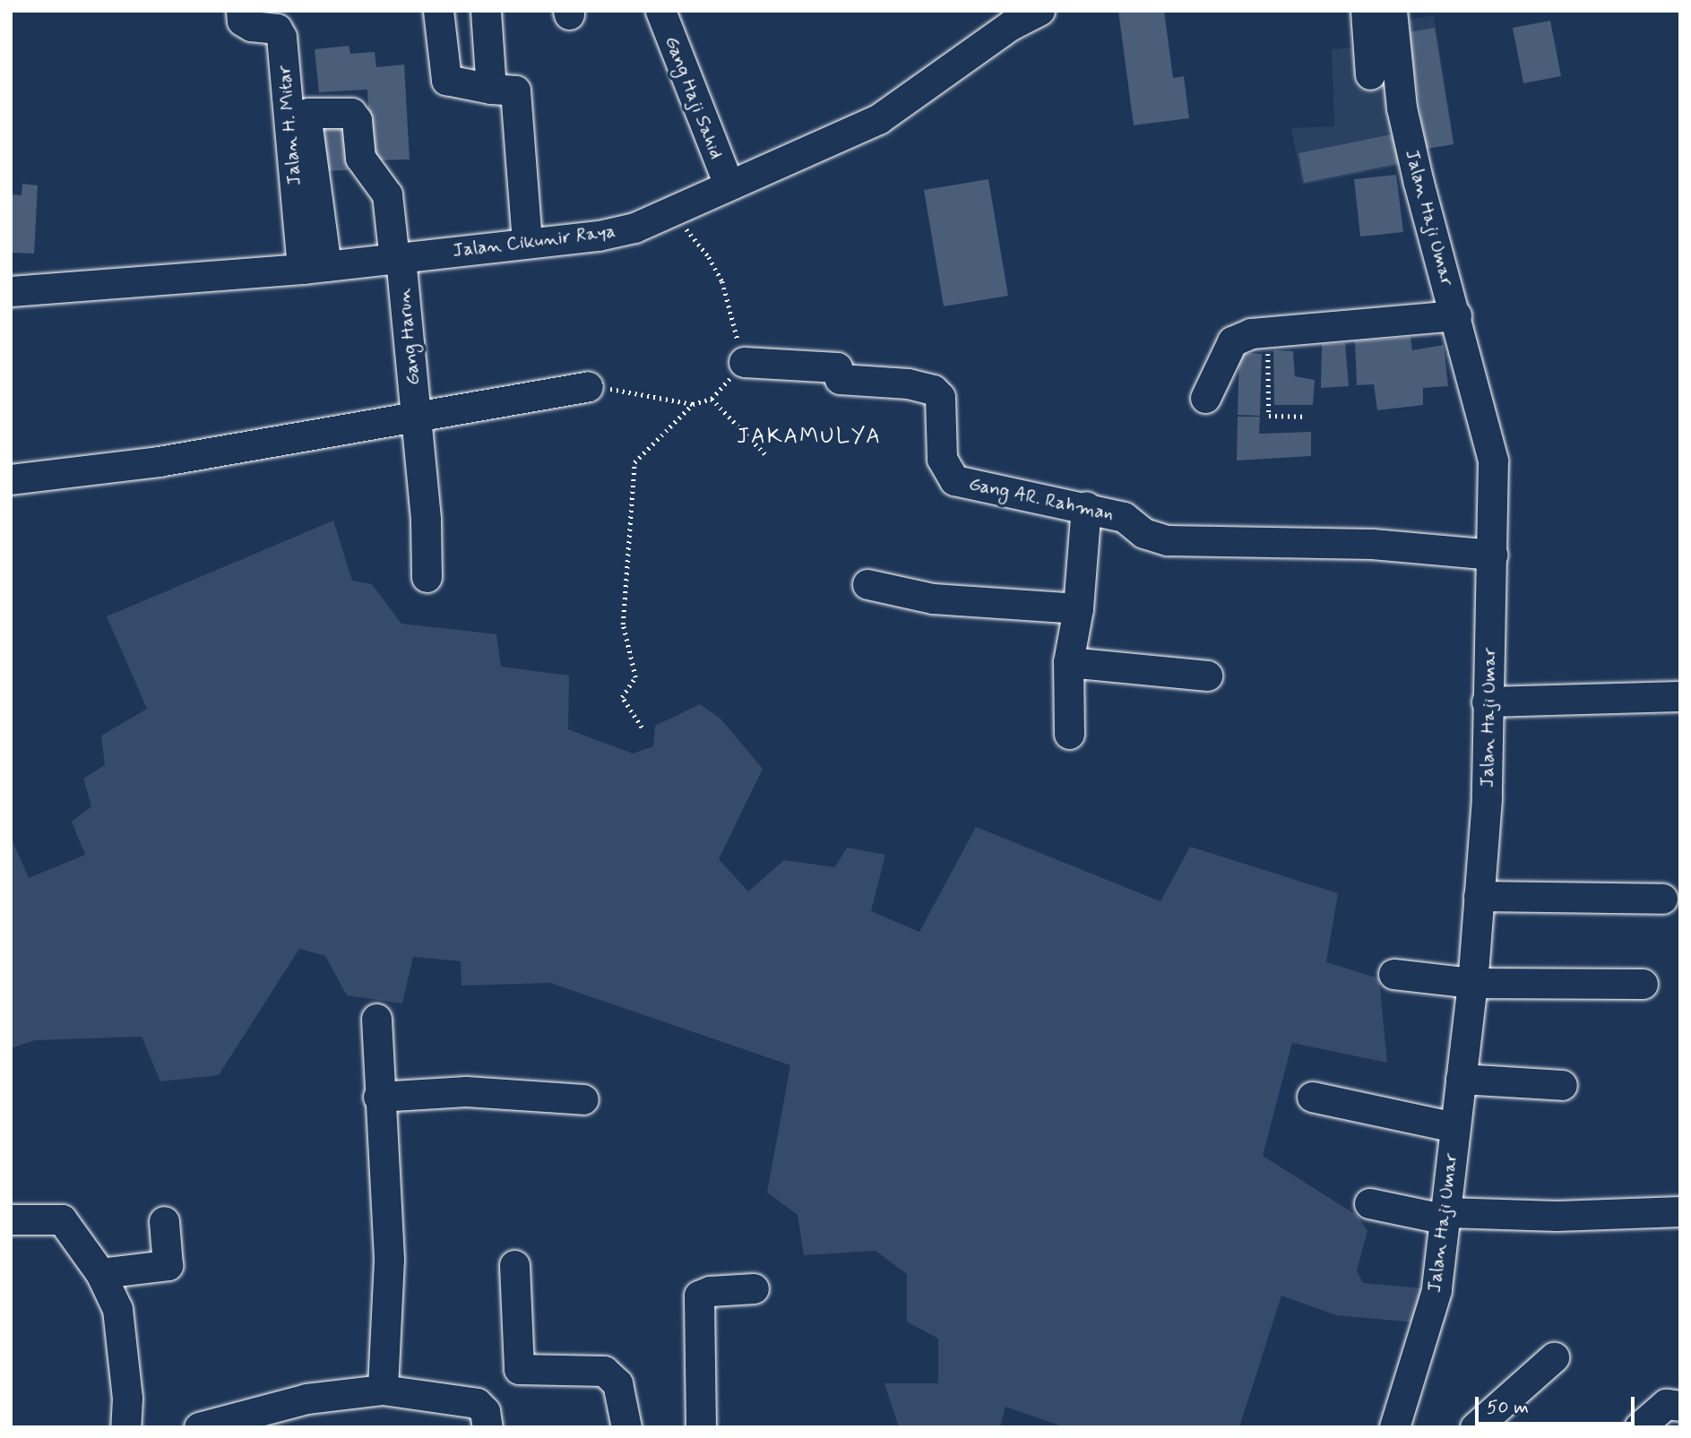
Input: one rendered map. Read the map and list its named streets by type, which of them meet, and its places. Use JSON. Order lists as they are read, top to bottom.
{
  "streets": {
    "street": [
      "Gang Haji Sahid",
      "Jalan H. Mitar",
      "Jalan Haji Umar",
      "Jalan Cikunir Raya",
      "Gang Harun",
      "Gang AR. Rahman"
    ]
  },
  "crossings": [
    ["Gang Haji Sahid", "Jalan Cikunir Raya"],
    ["Jalan H. Mitar", "Jalan Cikunir Raya"],
    ["Jalan H. Mitar", "Gang Harun"],
    ["Jalan Haji Umar", "Gang AR. Rahman"],
    ["Jalan Cikunir Raya", "Gang Harun"]
  ],
  "districts": ["JAKAMULYA"],
  "scale_bar": "50 m"
}
